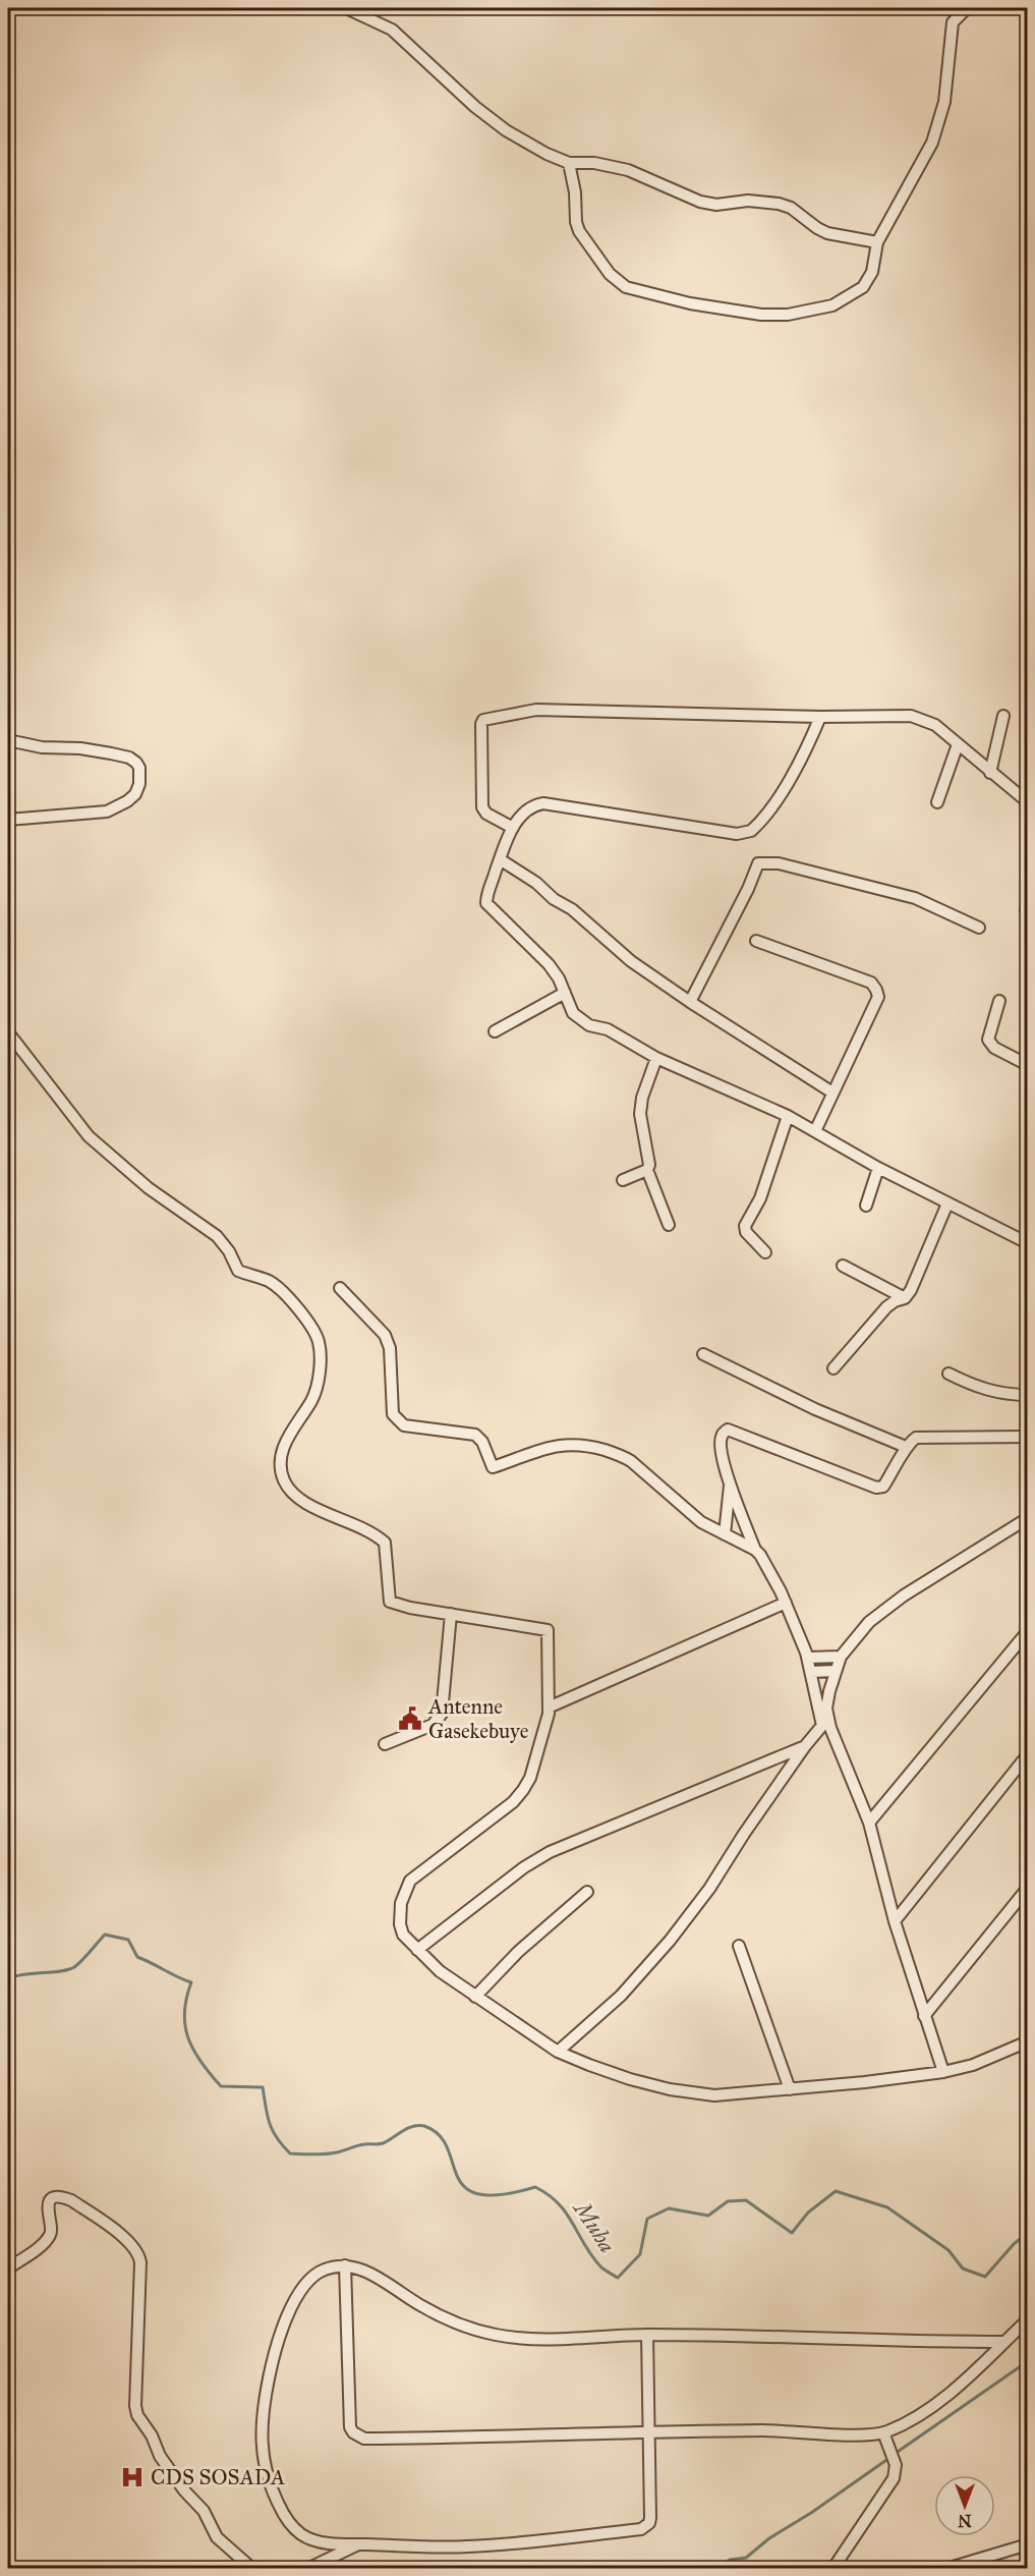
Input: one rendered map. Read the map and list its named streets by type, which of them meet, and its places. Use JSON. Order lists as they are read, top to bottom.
{
  "water": ["Muha"],
  "places": {
    "public building": ["Antenne Gasekebuye"],
    "hospital": ["CDS SOSADA"]
  },
  "north": "bottom"
}
